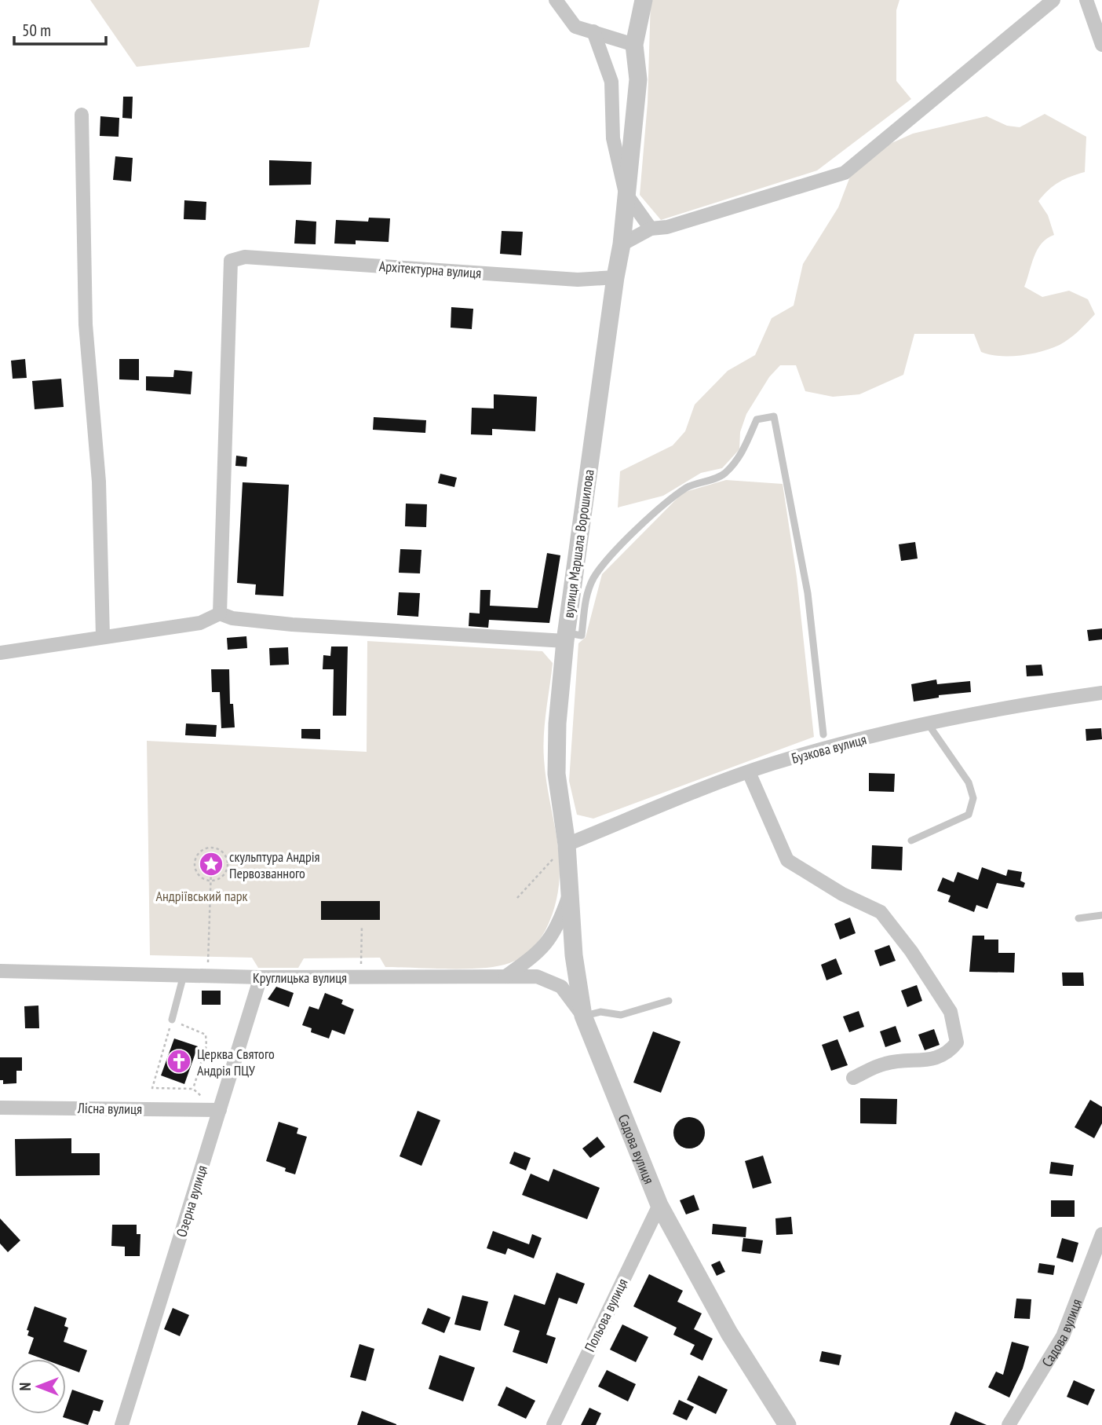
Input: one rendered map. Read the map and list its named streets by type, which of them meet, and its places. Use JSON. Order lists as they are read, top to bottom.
{
  "streets": {
    "street": [
      "Архітектурна вулиця",
      "вулиця Маршала Ворошилова",
      "Бузкова вулиця",
      "Круглицька вулиця",
      "Лісна вулиця",
      "Садова вулиця",
      "Озерна вулиця",
      "Польова вулиця"
    ]
  },
  "crossings": [
    ["Архітектурна вулиця", "вулиця Маршала Ворошилова"],
    ["вулиця Маршала Ворошилова", "Бузкова вулиця"],
    ["вулиця Маршала Ворошилова", "Садова вулиця"],
    ["Бузкова вулиця", "Садова вулиця"],
    ["Круглицька вулиця", "Садова вулиця"],
    ["Круглицька вулиця", "Озерна вулиця"],
    ["Лісна вулиця", "Озерна вулиця"],
    ["Садова вулиця", "Польова вулиця"]
  ],
  "parks": ["Андріївський парк"],
  "places": {
    "place": ["скульптура Андрія Первозванного"],
    "church": ["Церква Святого Андрія ПЦУ"]
  },
  "scale_bar": "50 m",
  "north": "left"
}
